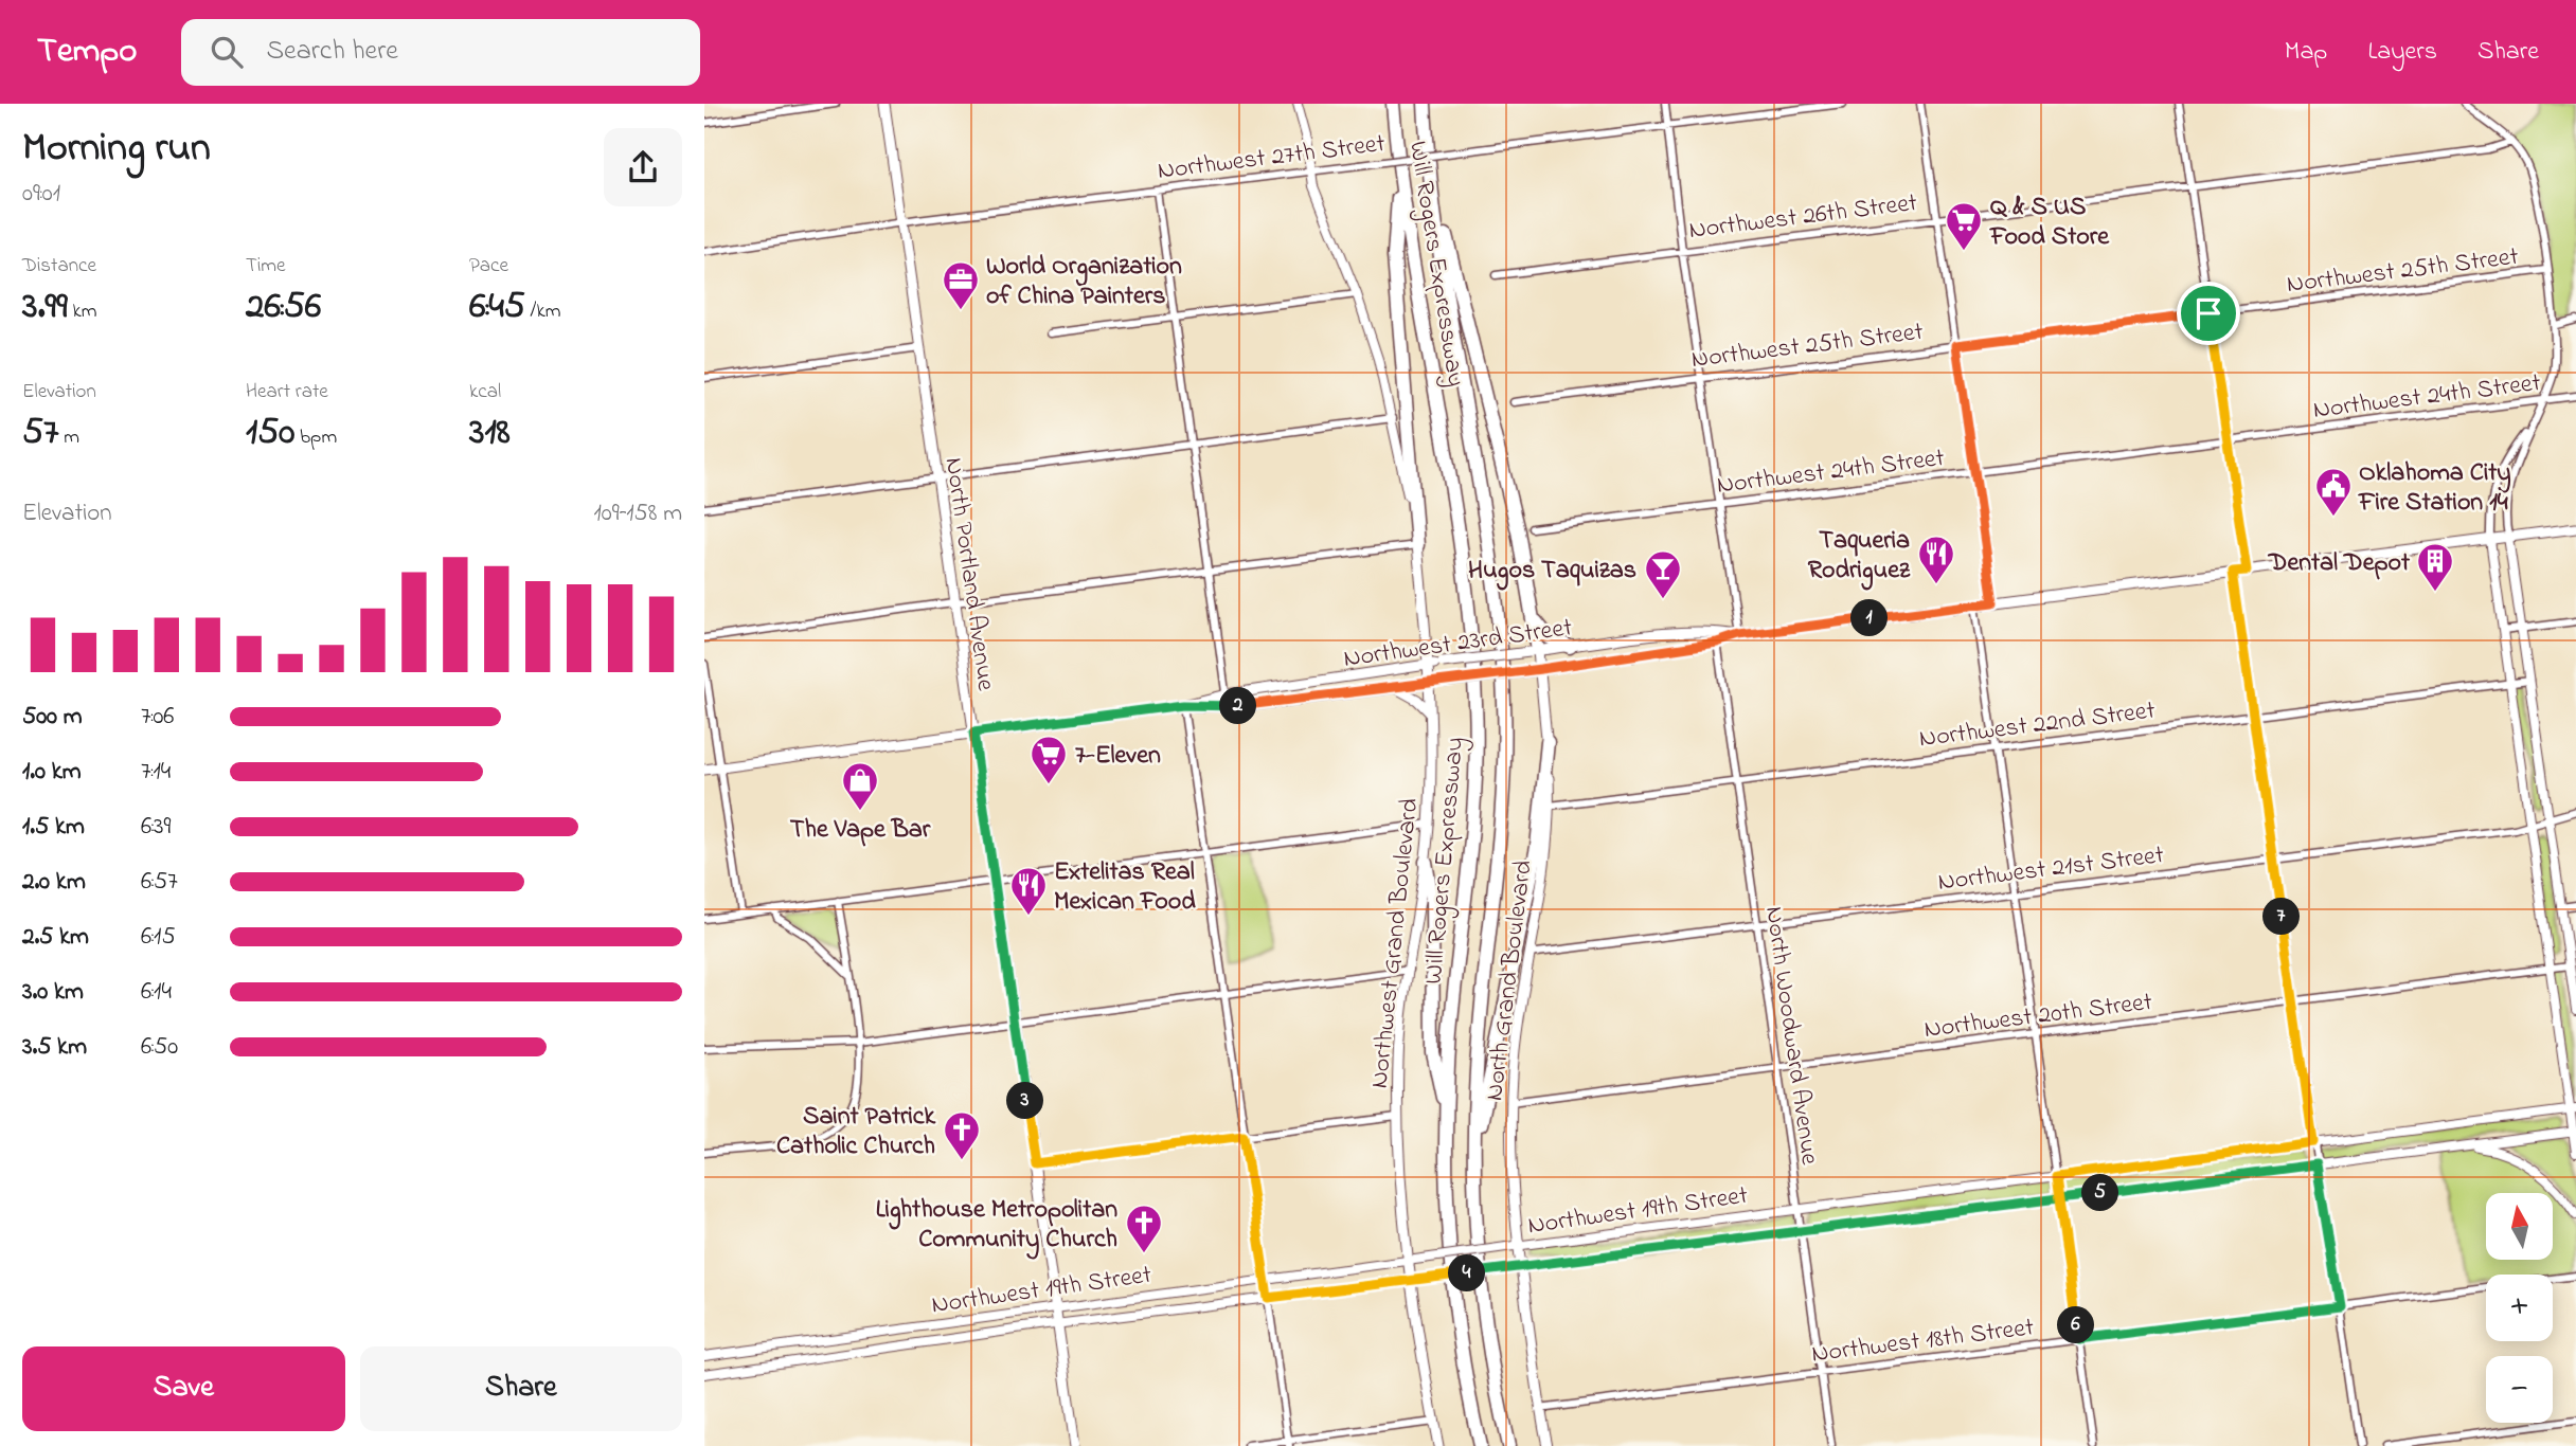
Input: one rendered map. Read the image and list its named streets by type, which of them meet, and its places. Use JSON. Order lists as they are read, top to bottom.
{
  "streets": {
    "highway": ["Will Rogers Expressway"],
    "main road": [
      "North Portland Avenue",
      "Northwest 23rd Street",
      "Northwest Grand Boulevard",
      "North Grand Boulevard"
    ],
    "street": [
      "Northwest 27th Street",
      "Northwest 26th Street",
      "Northwest 25th Street",
      "Northwest 24th Street",
      "Northwest 22nd Street",
      "Northwest 21st Street",
      "Northwest 20th Street",
      "North Woodward Avenue",
      "Northwest 19th Street",
      "Northwest 18th Street"
    ]
  },
  "crossings": [
    ["Northwest 27th Street", "North Portland Avenue"],
    ["Northwest 27th Street", "Northwest Grand Boulevard"],
    ["North Portland Avenue", "Northwest 23rd Street"],
    ["North Portland Avenue", "Northwest 19th Street"],
    ["Northwest 23rd Street", "Northwest Grand Boulevard"],
    ["Northwest 23rd Street", "North Grand Boulevard"],
    ["Northwest 23rd Street", "North Woodward Avenue"],
    ["Northwest 22nd Street", "North Grand Boulevard"],
    ["Northwest 22nd Street", "North Woodward Avenue"],
    ["Northwest 21st Street", "North Grand Boulevard"],
    ["Northwest 21st Street", "North Woodward Avenue"],
    ["Northwest Grand Boulevard", "Northwest 19th Street"],
    ["North Grand Boulevard", "Northwest 20th Street"],
    ["North Grand Boulevard", "Northwest 19th Street"],
    ["North Grand Boulevard", "Northwest 18th Street"],
    ["Northwest 20th Street", "North Woodward Avenue"],
    ["North Woodward Avenue", "Northwest 19th Street"],
    ["North Woodward Avenue", "Northwest 18th Street"]
  ],
  "places": {
    "supermarket": ["Q & S US Food Store", "7-Eleven"],
    "office": ["World Organization of China Painters"],
    "public building": ["Oklahoma City Fire Station 14"],
    "restaurant": ["Taqueria Rodriguez", "Extelitas Real Mexican Food"],
    "building": ["Dental Depot"],
    "bar": ["Hugos Taquizas"],
    "shop": ["The Vape Bar"],
    "church": ["Saint Patrick Catholic Church", "Lighthouse Metropolitan Community Church"]
  },
  "north": "top",
  "page": {
    "header": "Tempo",
    "search": "Search here",
    "nav": ["Map", "Layers", "Share"],
    "heading": ["Morning run", "09:01"],
    "stats": [
      ["Distance", "3.99 km"],
      ["Time", "26:56"],
      ["Pace", "6:45 /km"],
      ["Elevation", "57 m"],
      ["Heart rate", "150 bpm"],
      ["kcal", "318"]
    ],
    "chart": ["Elevation", "109–158 m"],
    "pins": [
      "1",
      "2",
      "7",
      "3",
      "5",
      "4",
      "6"
    ],
    "list": [
      {
        "name": "500 m",
        "note": "7:06"
      },
      {
        "name": "1.0 km",
        "note": "7:14"
      },
      {
        "name": "1.5 km",
        "note": "6:39"
      },
      {
        "name": "2.0 km",
        "note": "6:57"
      },
      {
        "name": "2.5 km",
        "note": "6:15"
      },
      {
        "name": "3.0 km",
        "note": "6:14"
      },
      {
        "name": "3.5 km",
        "note": "6:50"
      }
    ],
    "map_buttons": ["+", "−"],
    "buttons": ["Save", "Share"]
  }
}
